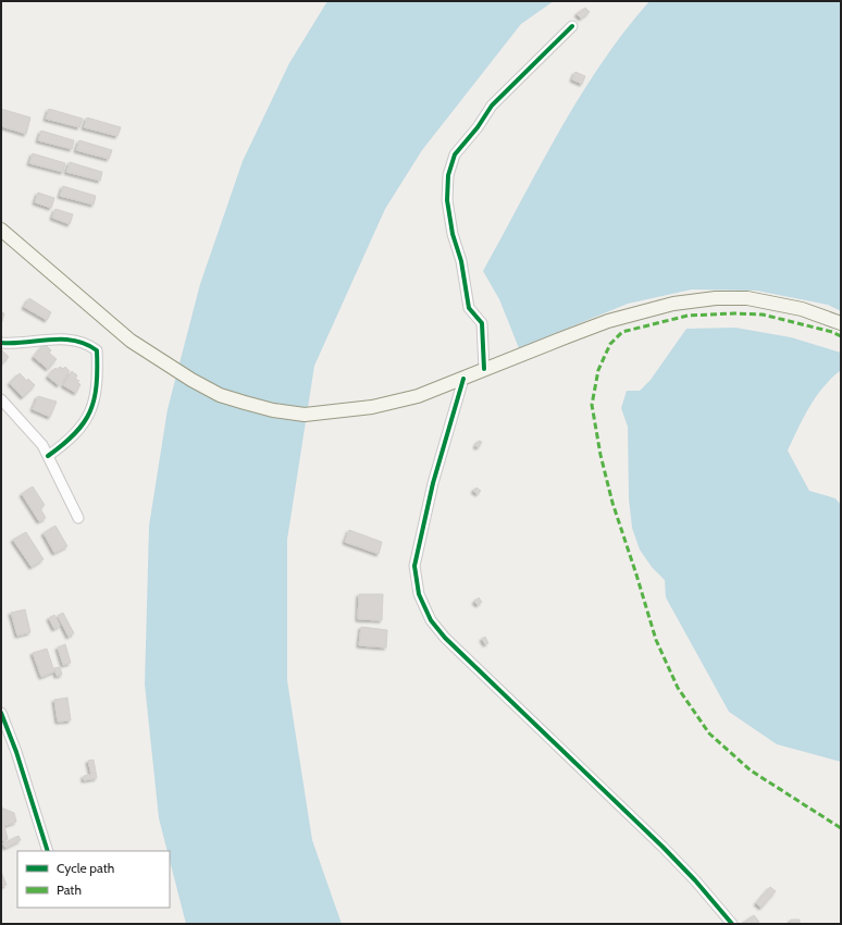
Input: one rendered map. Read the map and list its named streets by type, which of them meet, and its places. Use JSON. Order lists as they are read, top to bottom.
{
  "legend": ["Cycle path", "Path"]
}
